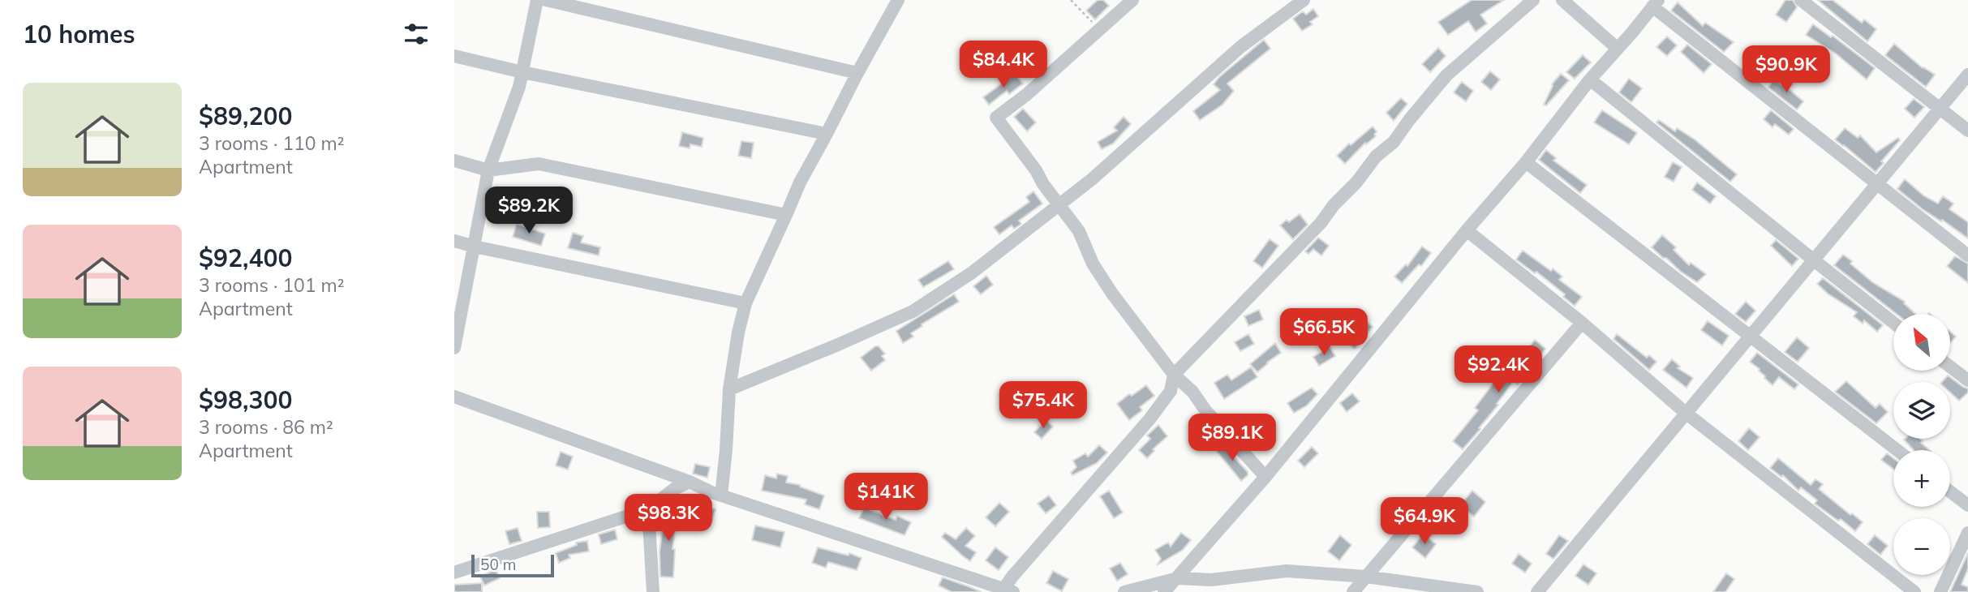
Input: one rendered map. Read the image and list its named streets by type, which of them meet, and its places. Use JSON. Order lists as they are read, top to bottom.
{
  "scale_bar": "50 m",
  "north": "top left",
  "page": {
    "heading": "10 homes",
    "price": [
      "$84.4K",
      "$90.9K",
      "$89.2K",
      "$66.5K",
      "$92.4K",
      "$75.4K",
      "$89.1K",
      "$141K",
      "$98.3K",
      "$64.9K"
    ],
    "list": [
      {
        "name": "$89,200",
        "note": "3 rooms · 110 m² · Apartment"
      },
      {
        "name": "$92,400",
        "note": "3 rooms · 101 m² · Apartment"
      },
      {
        "name": "$98,300",
        "note": "3 rooms · 86 m² · Apartment"
      }
    ],
    "map_buttons": ["+", "−"],
    "scale": "50 m"
  }
}
